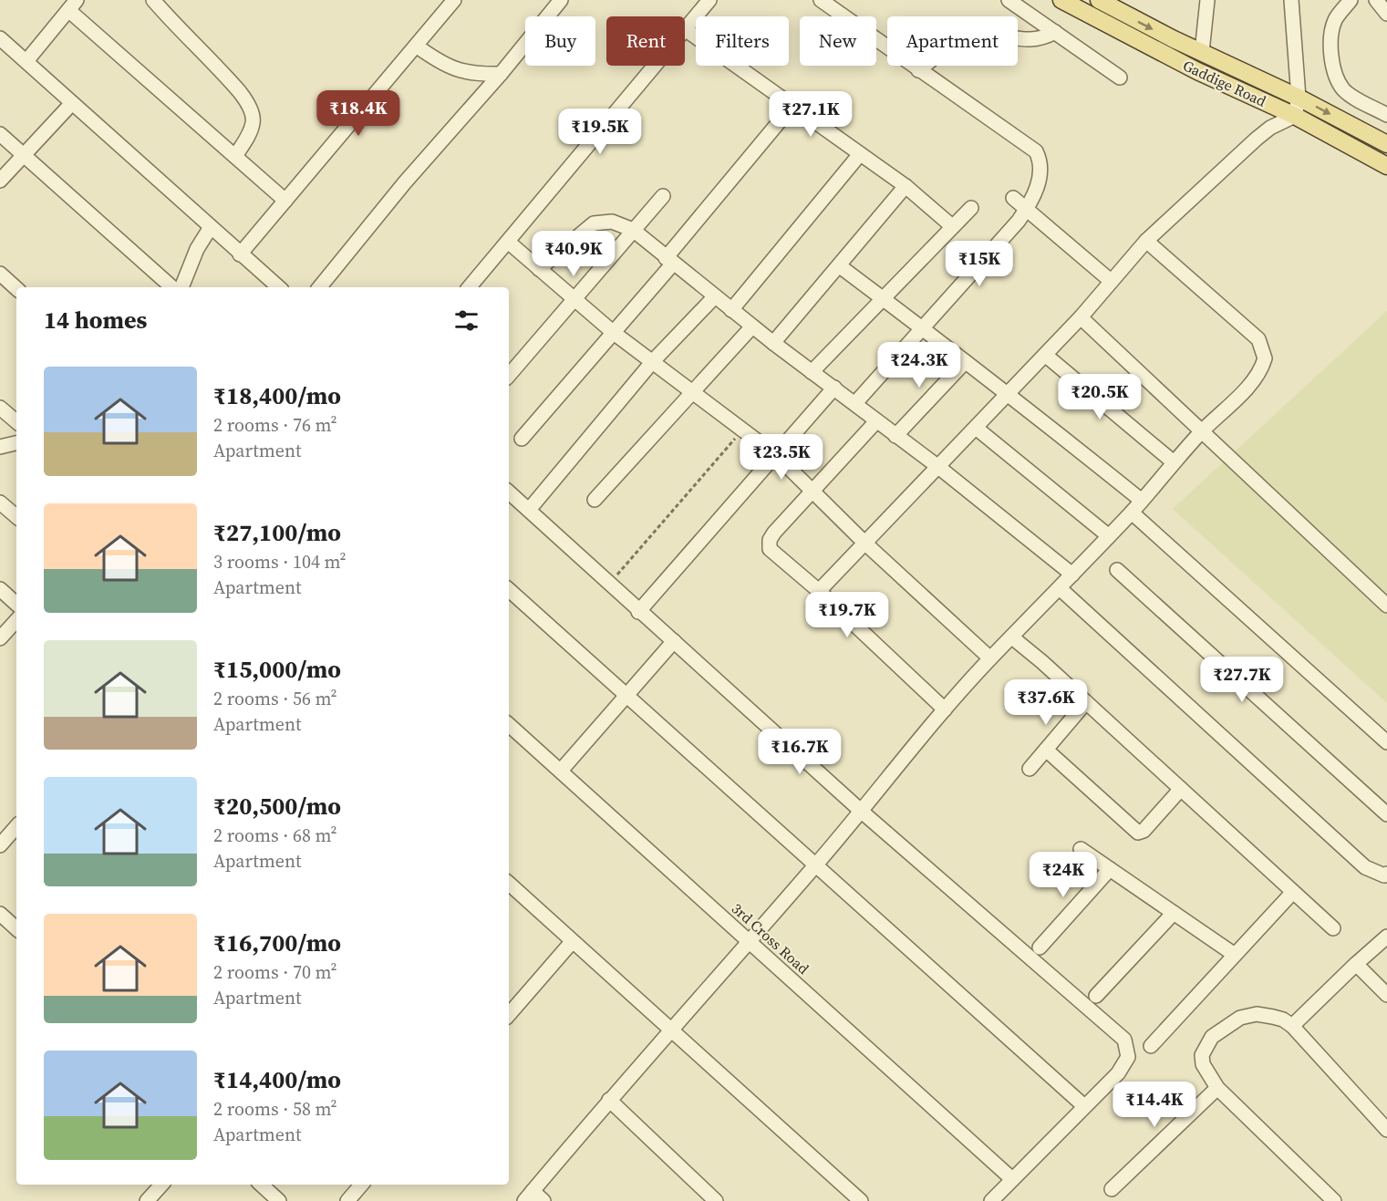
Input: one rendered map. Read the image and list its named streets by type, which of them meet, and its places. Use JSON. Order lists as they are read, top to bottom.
{
  "streets": {
    "main road": ["Gaddige Road"],
    "street": ["3rd Cross Road"]
  },
  "page": {
    "chip": [
      "Buy",
      "Rent",
      "Filters",
      "New",
      "Apartment"
    ],
    "price": [
      "₹18.4K",
      "₹27.1K",
      "₹19.5K",
      "₹40.9K",
      "₹15K",
      "₹24.3K",
      "₹20.5K",
      "₹23.5K",
      "₹19.7K",
      "₹27.7K",
      "₹37.6K",
      "₹16.7K",
      "₹24K",
      "₹14.4K"
    ],
    "heading": "14 homes",
    "list": [
      {
        "name": "₹18,400/mo",
        "note": "2 rooms · 76 m² · Apartment"
      },
      {
        "name": "₹27,100/mo",
        "note": "3 rooms · 104 m² · Apartment"
      },
      {
        "name": "₹15,000/mo",
        "note": "2 rooms · 56 m² · Apartment"
      },
      {
        "name": "₹20,500/mo",
        "note": "2 rooms · 68 m² · Apartment"
      },
      {
        "name": "₹16,700/mo",
        "note": "2 rooms · 70 m² · Apartment"
      },
      {
        "name": "₹14,400/mo",
        "note": "2 rooms · 58 m² · Apartment"
      }
    ]
  }
}
